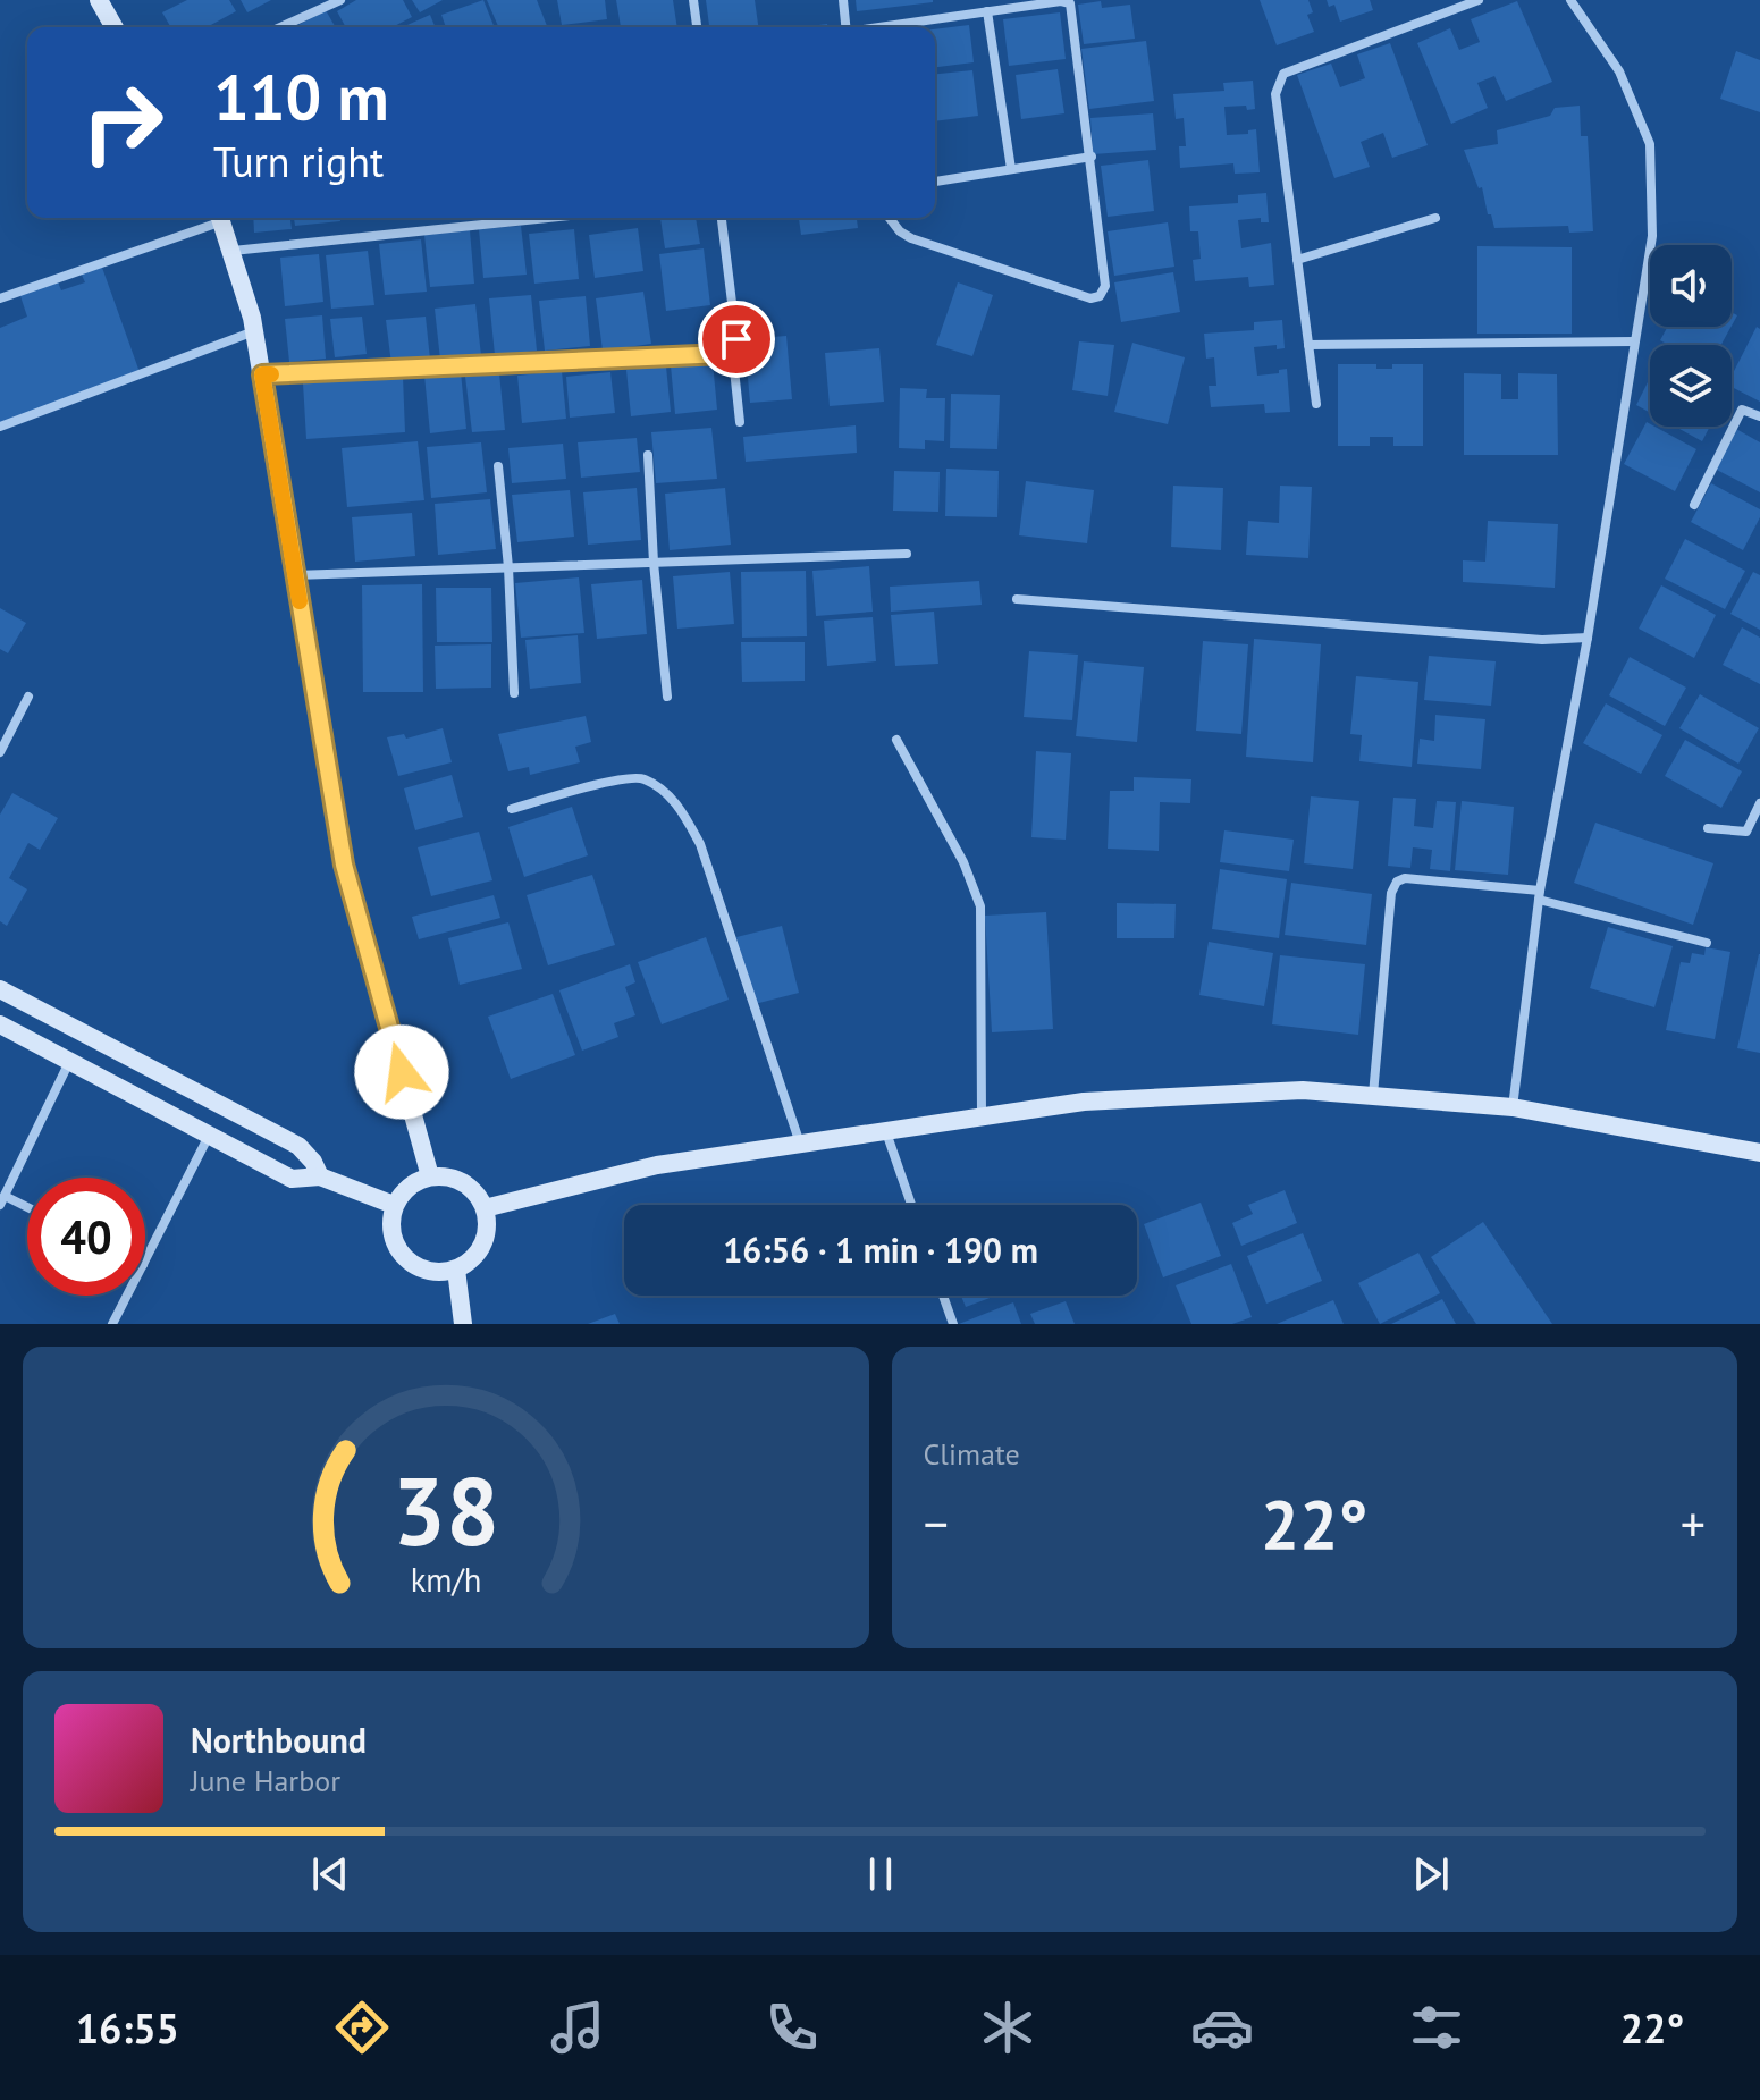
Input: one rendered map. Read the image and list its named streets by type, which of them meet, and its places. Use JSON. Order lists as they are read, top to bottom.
{
  "page": {
    "turn": ["110 m", "Turn right"],
    "limit": "40",
    "trip": "16:56 · 1 min · 190 m",
    "tile": "Climate",
    "heat": ["−", "22°", "+"],
    "song": ["Northbound", "June Harbor"],
    "tabs": ["16:55", "22°"],
    "gauge": ["38", "km/h"]
  }
}
